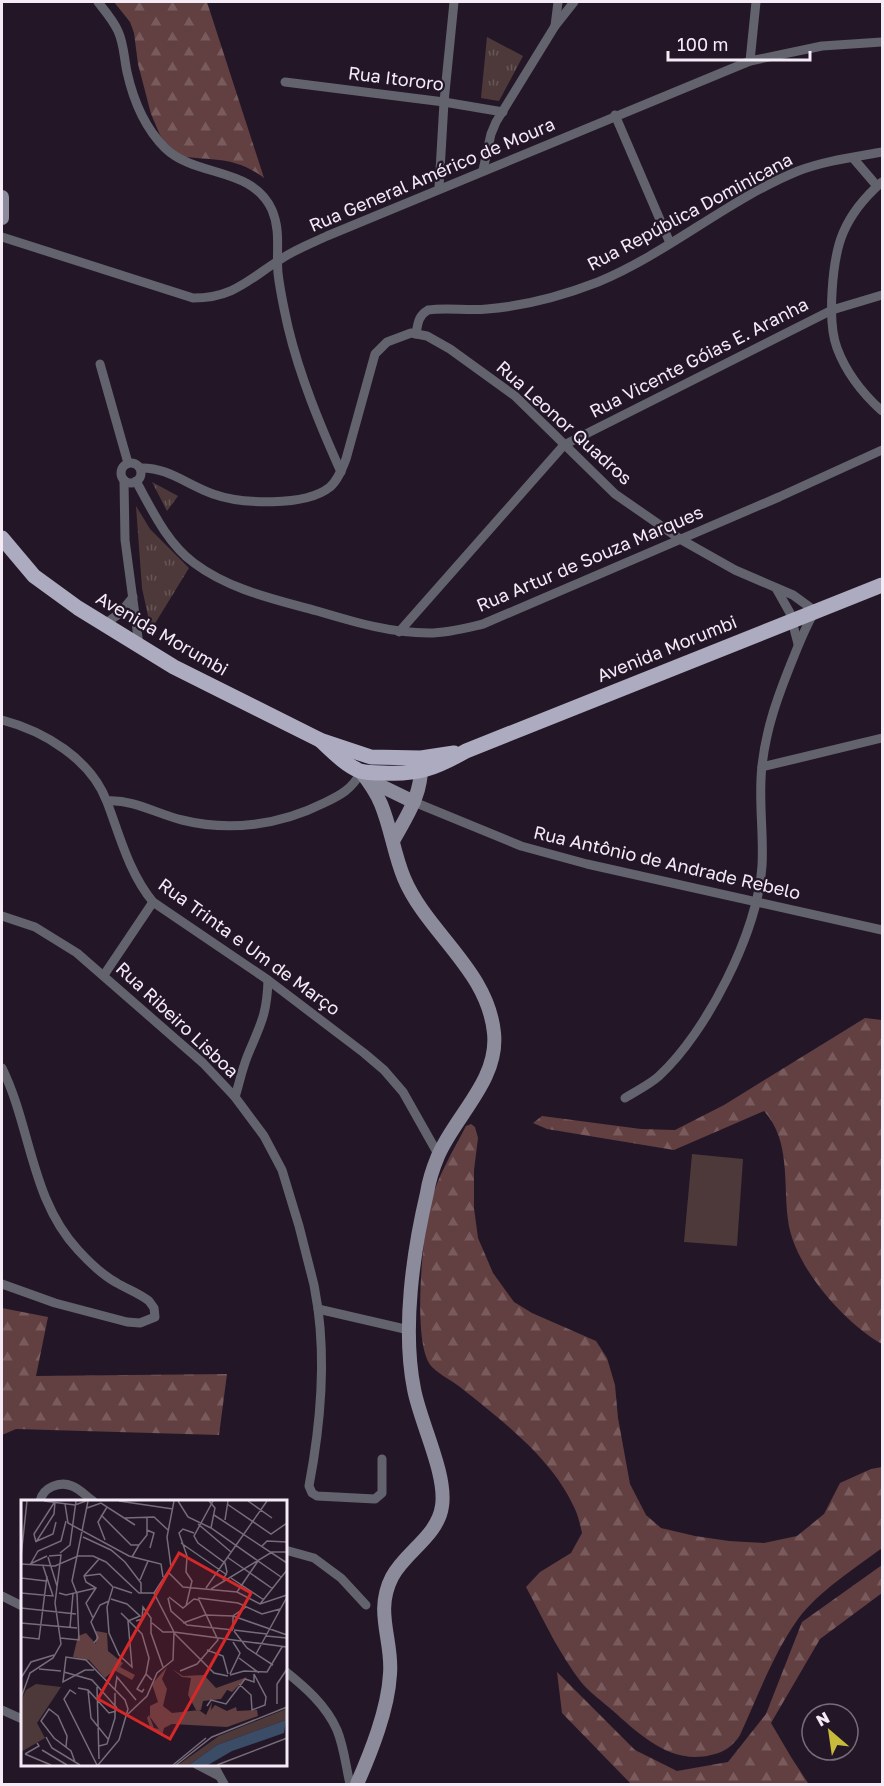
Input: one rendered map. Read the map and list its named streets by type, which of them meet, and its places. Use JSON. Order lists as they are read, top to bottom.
{
  "streets": {
    "main road": ["Avenida Morumbi"],
    "street": [
      "Rua Itororo",
      "Rua General Américo de Moura",
      "Rua República Dominicana",
      "Rua Vicente Góias E. Aranha",
      "Rua Leonor Quadros",
      "Rua Artur de Souza Marques",
      "Rua Antônio de Andrade Rebelo",
      "Rua Trinta e Um de Março",
      "Rua Ribeiro Lisboa"
    ]
  },
  "crossings": [
    ["Rua República Dominicana", "Rua Leonor Quadros"],
    ["Rua Vicente Góias E. Aranha", "Rua Leonor Quadros"],
    ["Rua Vicente Góias E. Aranha", "Rua Artur de Souza Marques"],
    ["Rua Leonor Quadros", "Rua Artur de Souza Marques"],
    ["Rua Leonor Quadros", "Avenida Morumbi"]
  ],
  "scale_bar": "100 m",
  "north": "top left"
}
